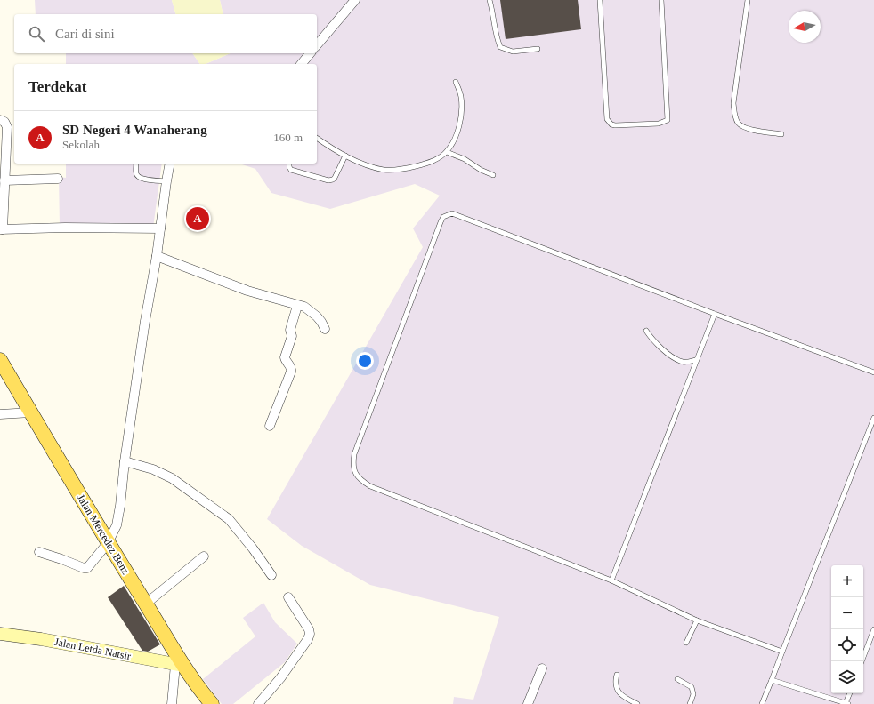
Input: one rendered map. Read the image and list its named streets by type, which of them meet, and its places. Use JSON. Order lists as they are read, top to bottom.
{
  "streets": {
    "main road": ["Jalan Mercedez Benz"],
    "street": ["Jalan Letda Natsir"]
  },
  "crossings": [
    ["Jalan Mercedez Benz", "Jalan Letda Natsir"]
  ],
  "north": "left",
  "page": {
    "search": "Cari di sini",
    "heading": "Terdekat",
    "list": [
      {
        "mark": "A",
        "name": "SD Negeri 4 Wanaherang",
        "note": "Sekolah",
        "value": "160 m"
      }
    ],
    "pins": "A",
    "map_buttons": ["+", "−"]
  }
}
